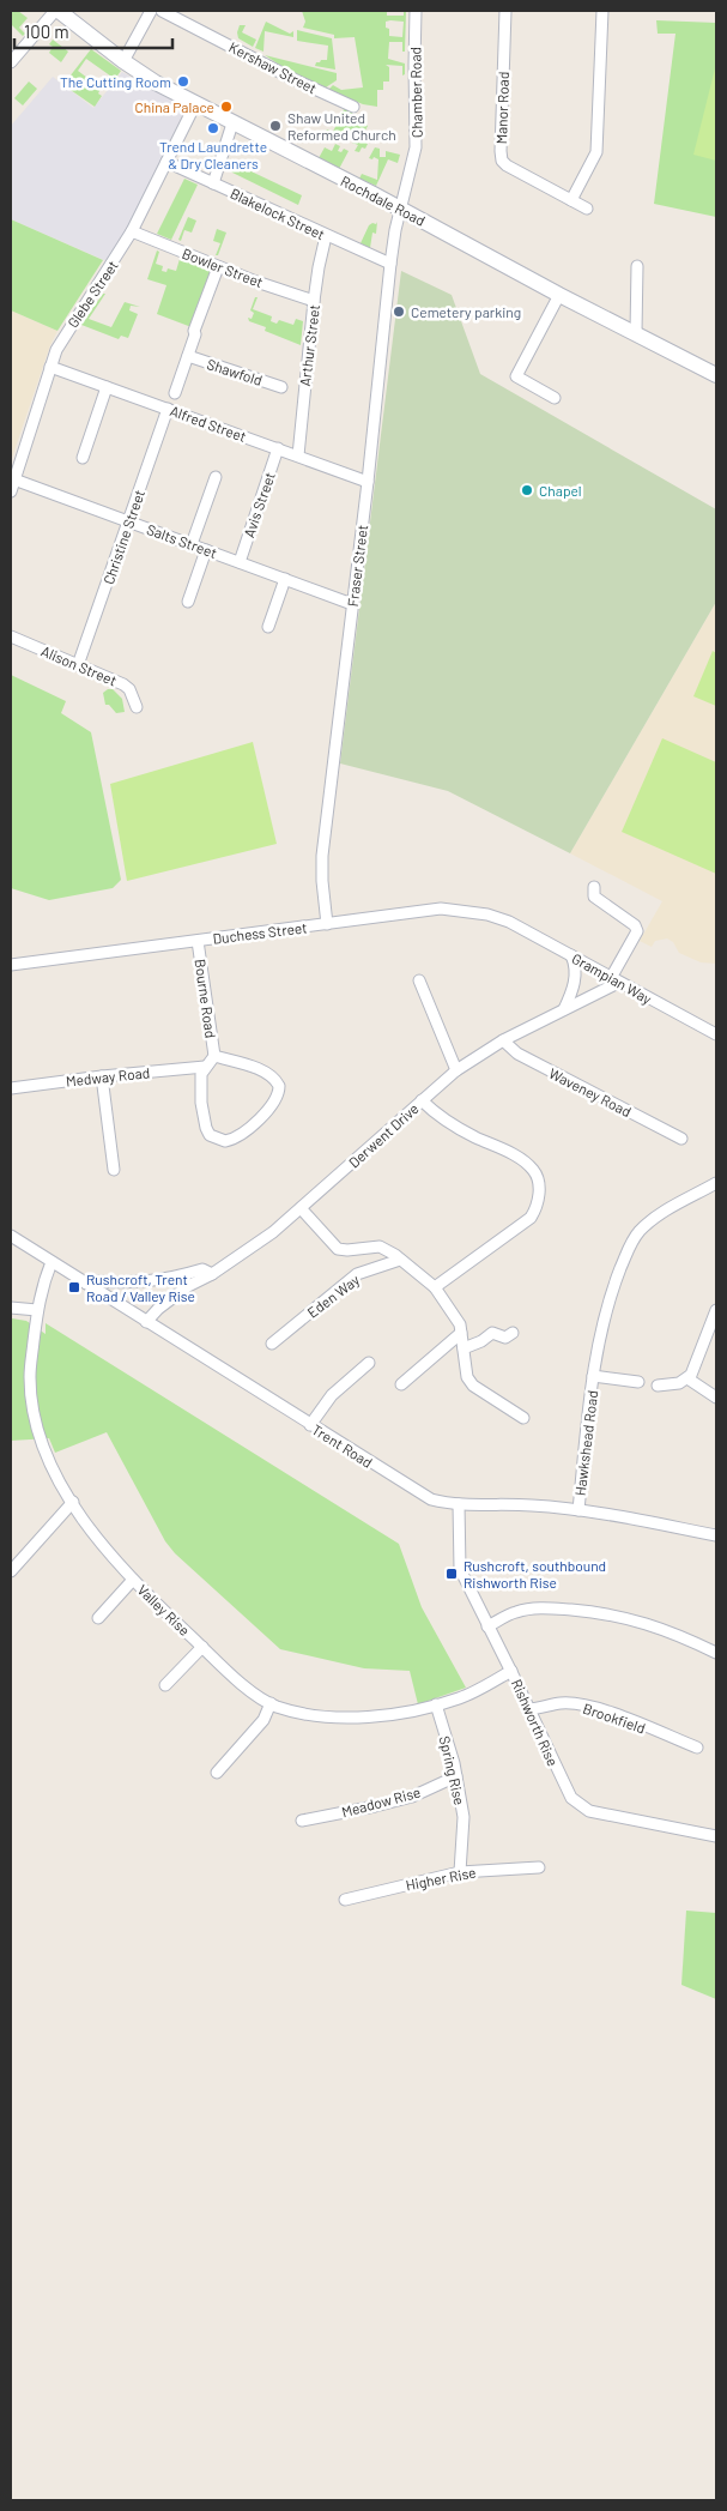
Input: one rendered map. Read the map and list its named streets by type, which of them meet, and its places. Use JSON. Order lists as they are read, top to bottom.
{
  "streets": {
    "main road": ["Rochdale Road"],
    "street": [
      "Kershaw Street",
      "Chamber Road",
      "Manor Road",
      "Blakelock Street",
      "Bowler Street",
      "Glebe Street",
      "Arthur Street",
      "Shawfold",
      "Alfred Street",
      "Avis Street",
      "Christine Street",
      "Salts Street",
      "Fraser Street",
      "Alison Street",
      "Duchess Street",
      "Grampian Way",
      "Bourne Road",
      "Medway Road",
      "Waveney Road",
      "Derwent Drive",
      "Eden Way",
      "Hawkshead Road",
      "Trent Road",
      "Valley Rise",
      "Brookfield",
      "Rishworth Rise",
      "Spring Rise",
      "Meadow Rise",
      "Higher Rise"
    ]
  },
  "crossings": [
    ["Chamber Road", "Rochdale Road"],
    ["Chamber Road", "Fraser Street"],
    ["Rochdale Road", "Glebe Street"],
    ["Rochdale Road", "Fraser Street"],
    ["Blakelock Street", "Glebe Street"],
    ["Blakelock Street", "Arthur Street"],
    ["Blakelock Street", "Fraser Street"],
    ["Bowler Street", "Glebe Street"],
    ["Bowler Street", "Arthur Street"],
    ["Glebe Street", "Alfred Street"],
    ["Glebe Street", "Salts Street"],
    ["Arthur Street", "Alfred Street"],
    ["Alfred Street", "Avis Street"],
    ["Alfred Street", "Christine Street"],
    ["Alfred Street", "Fraser Street"],
    ["Avis Street", "Salts Street"],
    ["Christine Street", "Salts Street"],
    ["Christine Street", "Alison Street"],
    ["Salts Street", "Fraser Street"],
    ["Fraser Street", "Duchess Street"],
    ["Duchess Street", "Grampian Way"],
    ["Duchess Street", "Bourne Road"],
    ["Grampian Way", "Derwent Drive"],
    ["Bourne Road", "Medway Road"],
    ["Waveney Road", "Derwent Drive"],
    ["Derwent Drive", "Trent Road"],
    ["Hawkshead Road", "Trent Road"],
    ["Trent Road", "Valley Rise"],
    ["Trent Road", "Rishworth Rise"],
    ["Valley Rise", "Rishworth Rise"],
    ["Valley Rise", "Spring Rise"],
    ["Brookfield", "Rishworth Rise"],
    ["Spring Rise", "Meadow Rise"],
    ["Spring Rise", "Higher Rise"]
  ],
  "places": {
    "other": [
      "The Cutting Room",
      "China Palace",
      "Shaw United Reformed Church",
      "Trend Laundrette & Dry Cleaners",
      "Cemetery parking",
      "Chapel"
    ],
    "transit": ["Rushcroft, Trent Road / Valley Rise", "Rushcroft, southbound Rishworth Rise"]
  },
  "scale_bar": "100 m"
}
